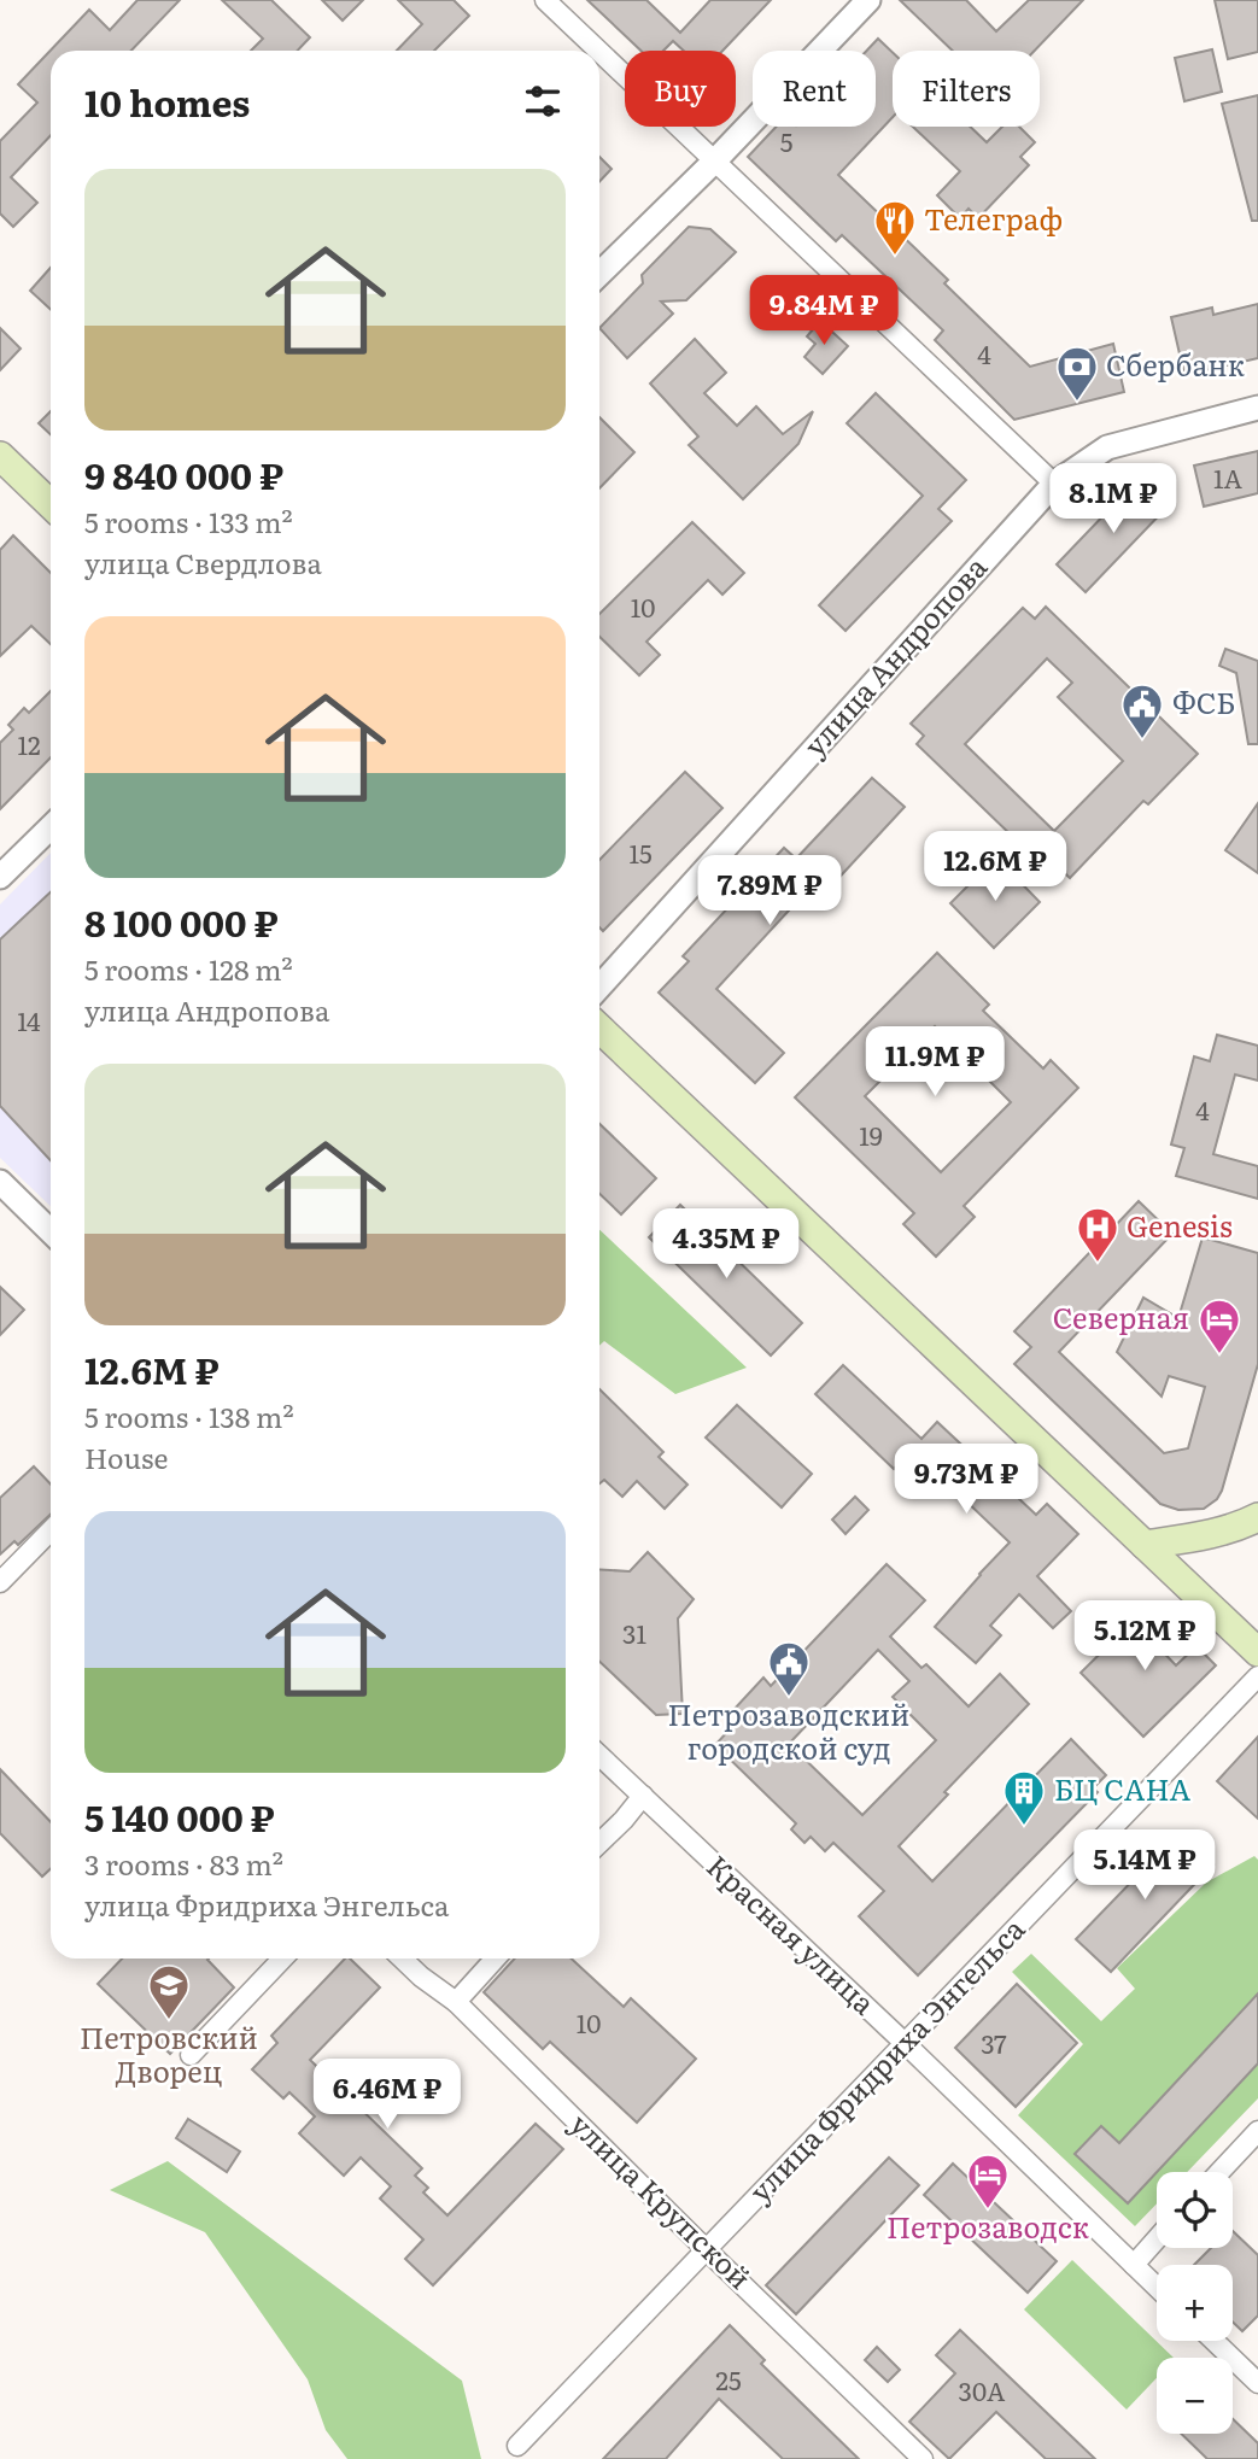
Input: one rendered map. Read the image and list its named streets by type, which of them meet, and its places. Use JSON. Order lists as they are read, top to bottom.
{
  "streets": {
    "street": [
      "улица Андропова",
      "Красная улица",
      "улица Фридриха Энгельса",
      "улица Крупской"
    ]
  },
  "crossings": [
    ["Красная улица", "улица Фридриха Энгельса"],
    ["улица Фридриха Энгельса", "улица Крупской"]
  ],
  "places": {
    "restaurant": ["Телеграф"],
    "bank": ["Сбербанк"],
    "public building": ["ФСБ", "Петрозаводский городской суд"],
    "hospital": ["Genesis"],
    "hotel": ["Северная", "Петрозаводск"],
    "building": ["БЦ САНА"],
    "school or university": ["Петровский Дворец"]
  },
  "house_numbers": [
    "5",
    "4",
    "1А",
    "10",
    "12",
    "15",
    "14",
    "4",
    "19",
    "31",
    "10",
    "37",
    "25",
    "30А"
  ],
  "page": {
    "chip": ["Buy", "Rent", "Filters"],
    "heading": "10 homes",
    "list": [
      {
        "name": "9 840 000 ₽",
        "note": "5 rooms · 133 m² · улица Свердлова"
      },
      {
        "name": "8 100 000 ₽",
        "note": "5 rooms · 128 m² · улица Андропова"
      },
      {
        "name": "12.6M ₽",
        "note": "5 rooms · 138 m² · House"
      },
      {
        "name": "5 140 000 ₽",
        "note": "3 rooms · 83 m² · улица Фридриха Энгельса"
      }
    ],
    "price": [
      "9.84M ₽",
      "8.1M ₽",
      "12.6M ₽",
      "7.89M ₽",
      "11.9M ₽",
      "4.35M ₽",
      "9.73M ₽",
      "5.12M ₽",
      "5.14M ₽",
      "6.46M ₽"
    ],
    "map_buttons": ["+", "−"]
  }
}
